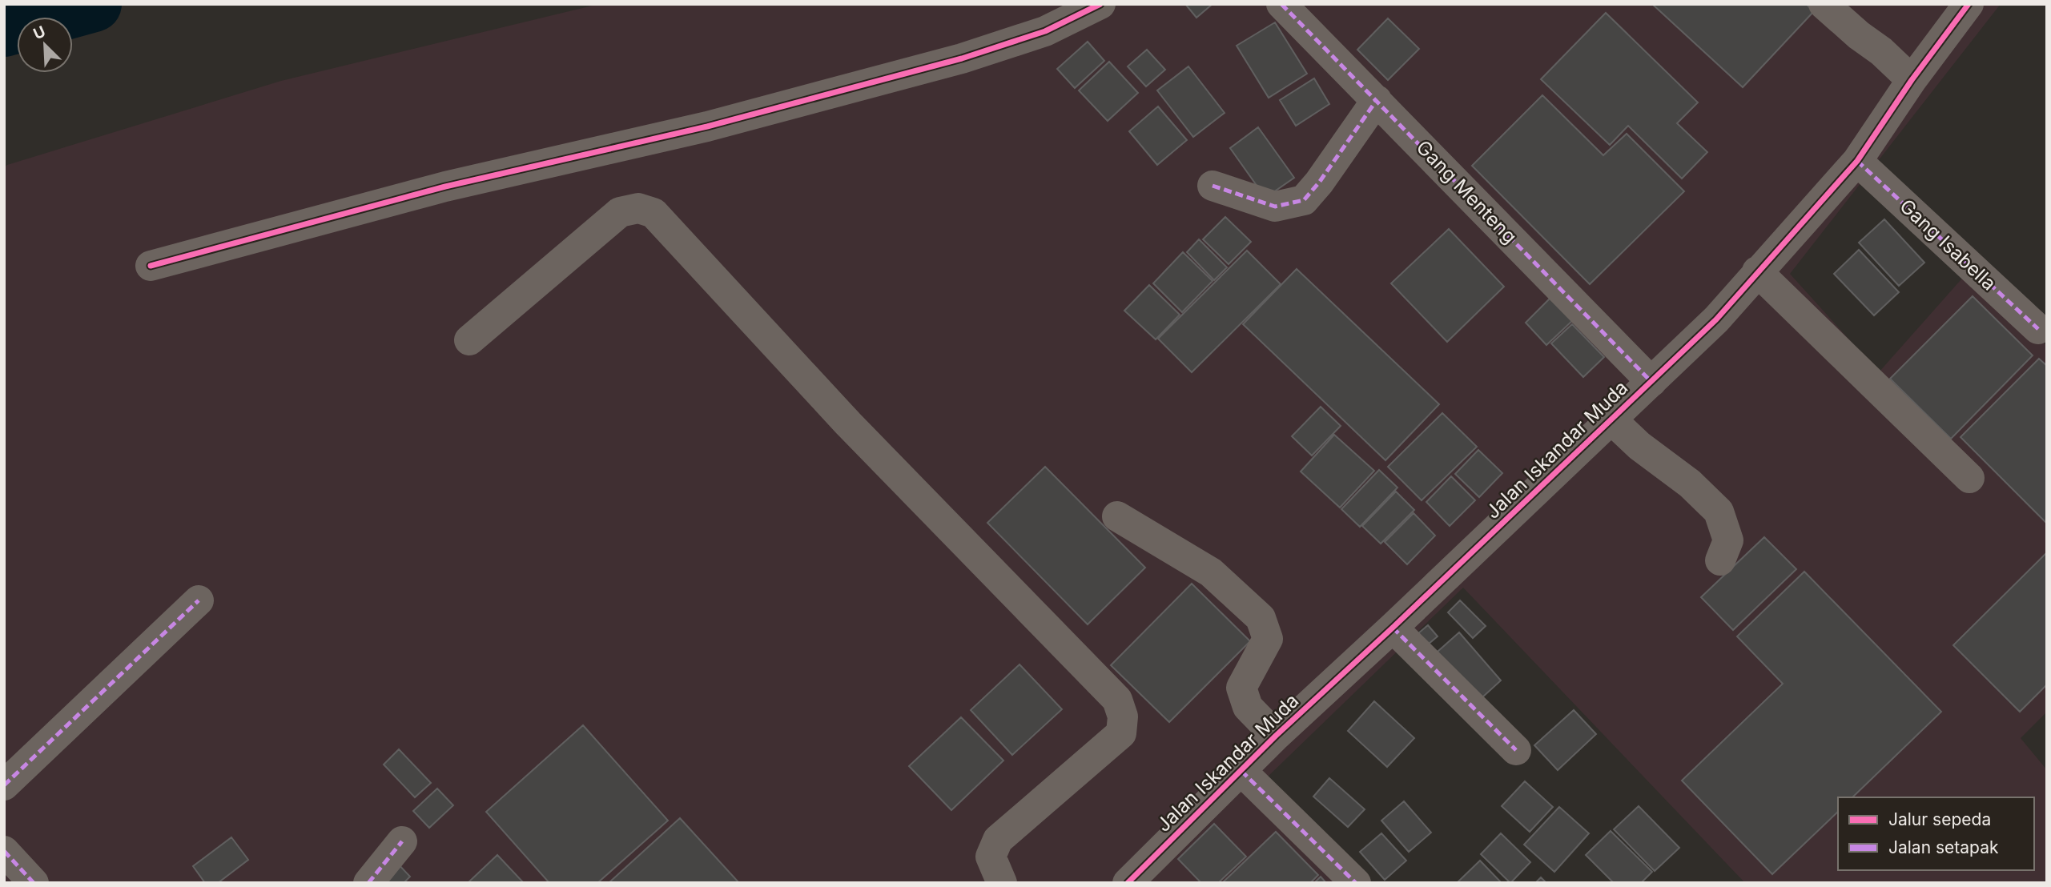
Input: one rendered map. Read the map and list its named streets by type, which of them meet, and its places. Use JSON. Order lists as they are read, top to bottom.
{
  "streets": {
    "street": ["Gang Menteng", "Gang Isabella", "Jalan Iskandar Muda"]
  },
  "crossings": [
    ["Gang Menteng", "Jalan Iskandar Muda"],
    ["Gang Isabella", "Jalan Iskandar Muda"]
  ],
  "legend": ["Jalur sepeda", "Jalan setapak"],
  "north": "top left"
}
